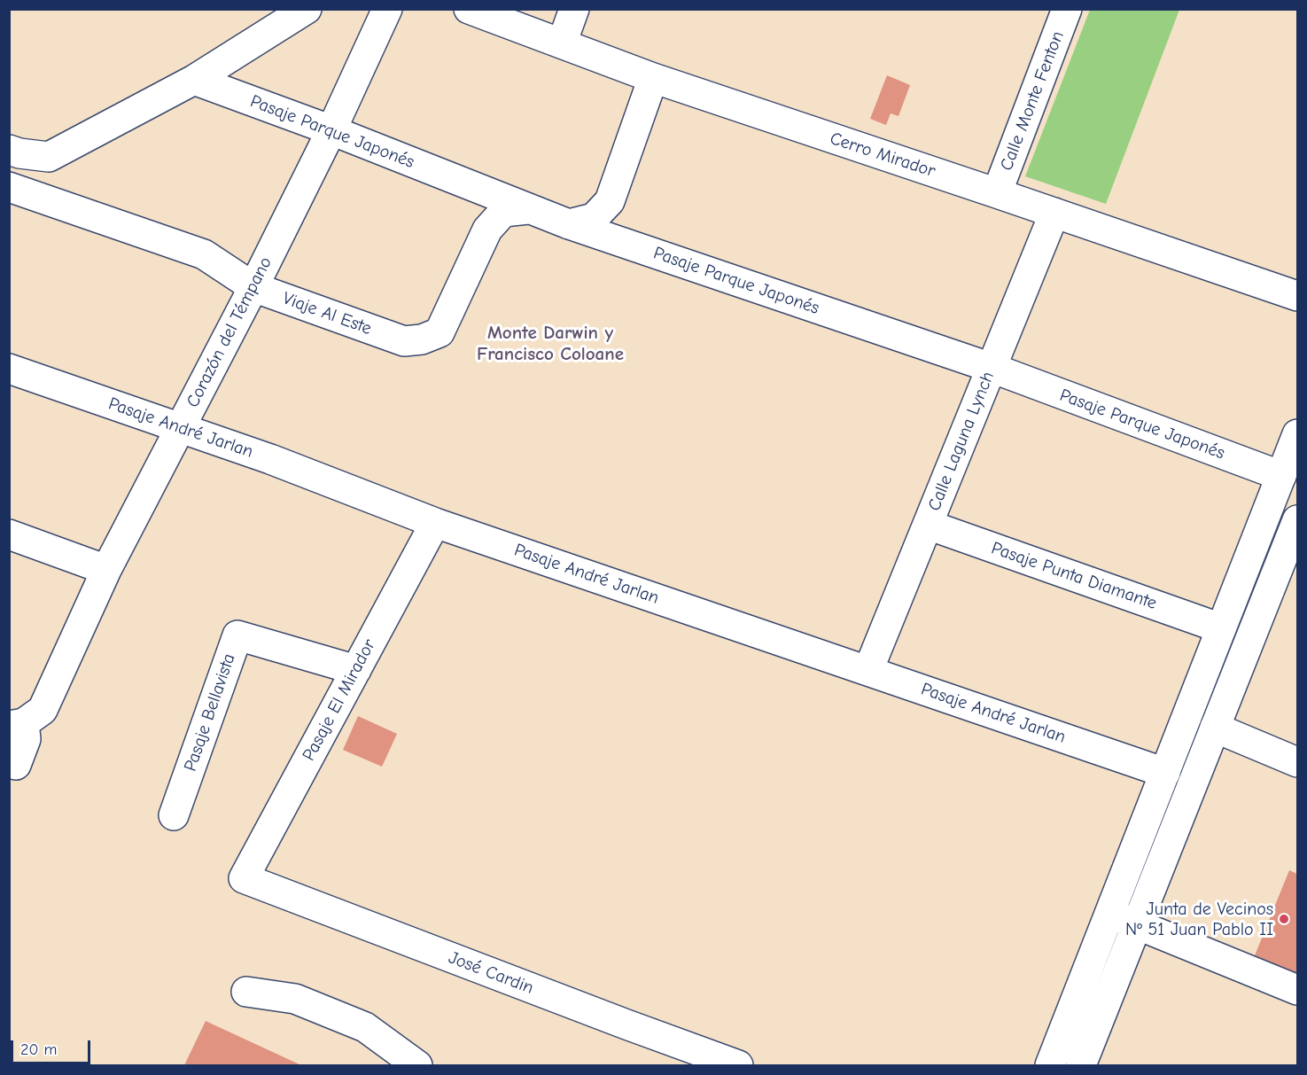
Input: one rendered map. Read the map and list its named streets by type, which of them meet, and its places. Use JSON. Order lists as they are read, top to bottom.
{
  "streets": {
    "street": [
      "Calle Monte Fenton",
      "Pasaje Parque Japonés",
      "Cerro Mirador",
      "Viaje Al Este",
      "Corazón del Témpano",
      "Pasaje André Jarlan",
      "Calle Laguna Lynch",
      "Pasaje Punta Diamante",
      "Pasaje El Mirador",
      "Pasaje Bellavista",
      "José Cardin"
    ]
  },
  "crossings": [
    ["Calle Monte Fenton", "Cerro Mirador"],
    ["Pasaje Parque Japonés", "Viaje Al Este"],
    ["Pasaje Parque Japonés", "Corazón del Témpano"],
    ["Pasaje Parque Japonés", "Calle Laguna Lynch"],
    ["Cerro Mirador", "Calle Laguna Lynch"],
    ["Viaje Al Este", "Corazón del Témpano"],
    ["Corazón del Témpano", "Pasaje André Jarlan"],
    ["Pasaje André Jarlan", "Calle Laguna Lynch"],
    ["Pasaje André Jarlan", "Pasaje El Mirador"],
    ["Calle Laguna Lynch", "Pasaje Punta Diamante"],
    ["Pasaje El Mirador", "Pasaje Bellavista"],
    ["Pasaje El Mirador", "José Cardin"]
  ],
  "districts": ["Monte Darwin y Francisco Coloane"],
  "places": ["Junta de Vecinos Nº 51 Juan Pablo II"],
  "scale_bar": "20 m"
}
